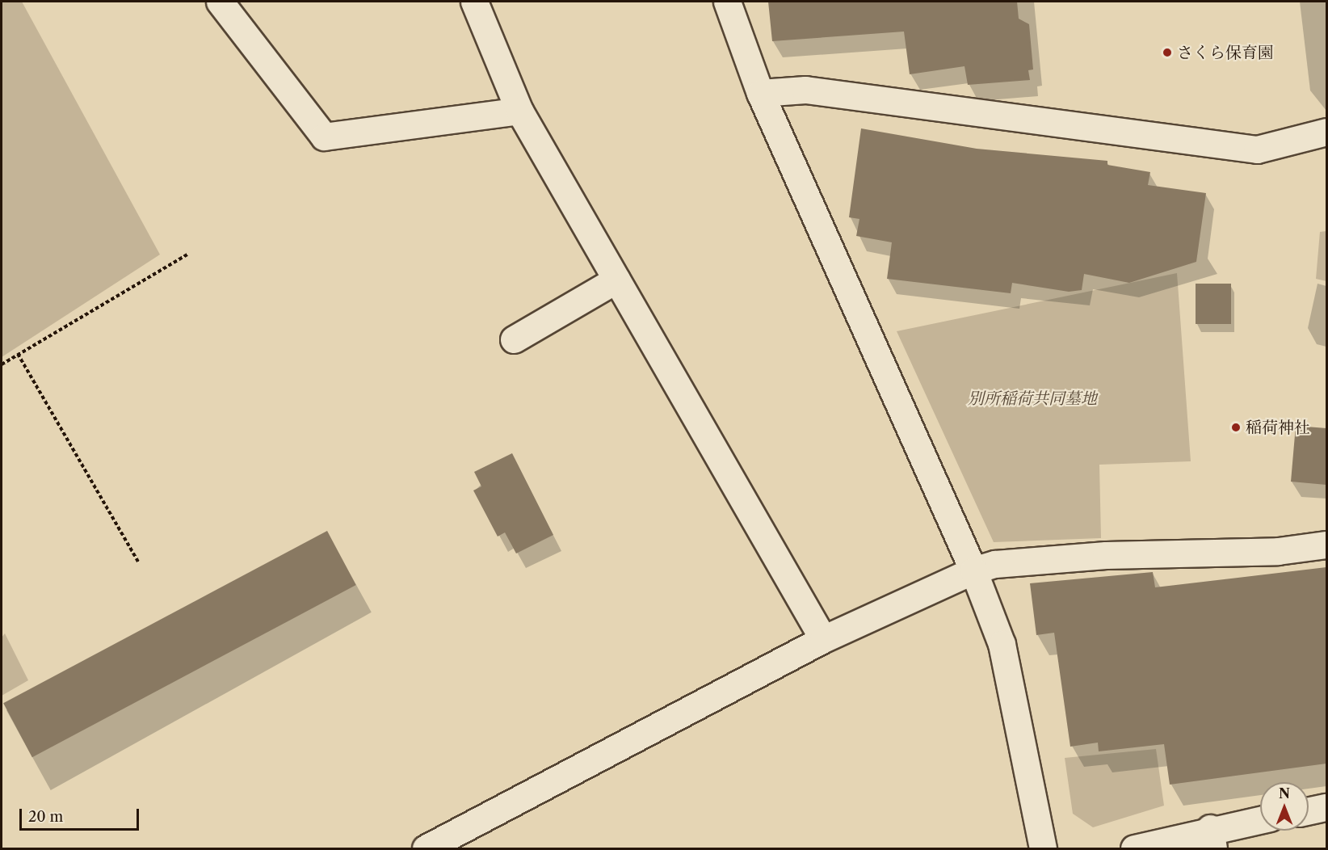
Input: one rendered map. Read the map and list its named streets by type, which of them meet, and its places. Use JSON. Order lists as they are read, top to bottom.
{
  "parks": ["別所稲荷共同墓地"],
  "places": ["さくら保育園", "稲荷神社"],
  "scale_bar": "20 m",
  "north": "top"
}
